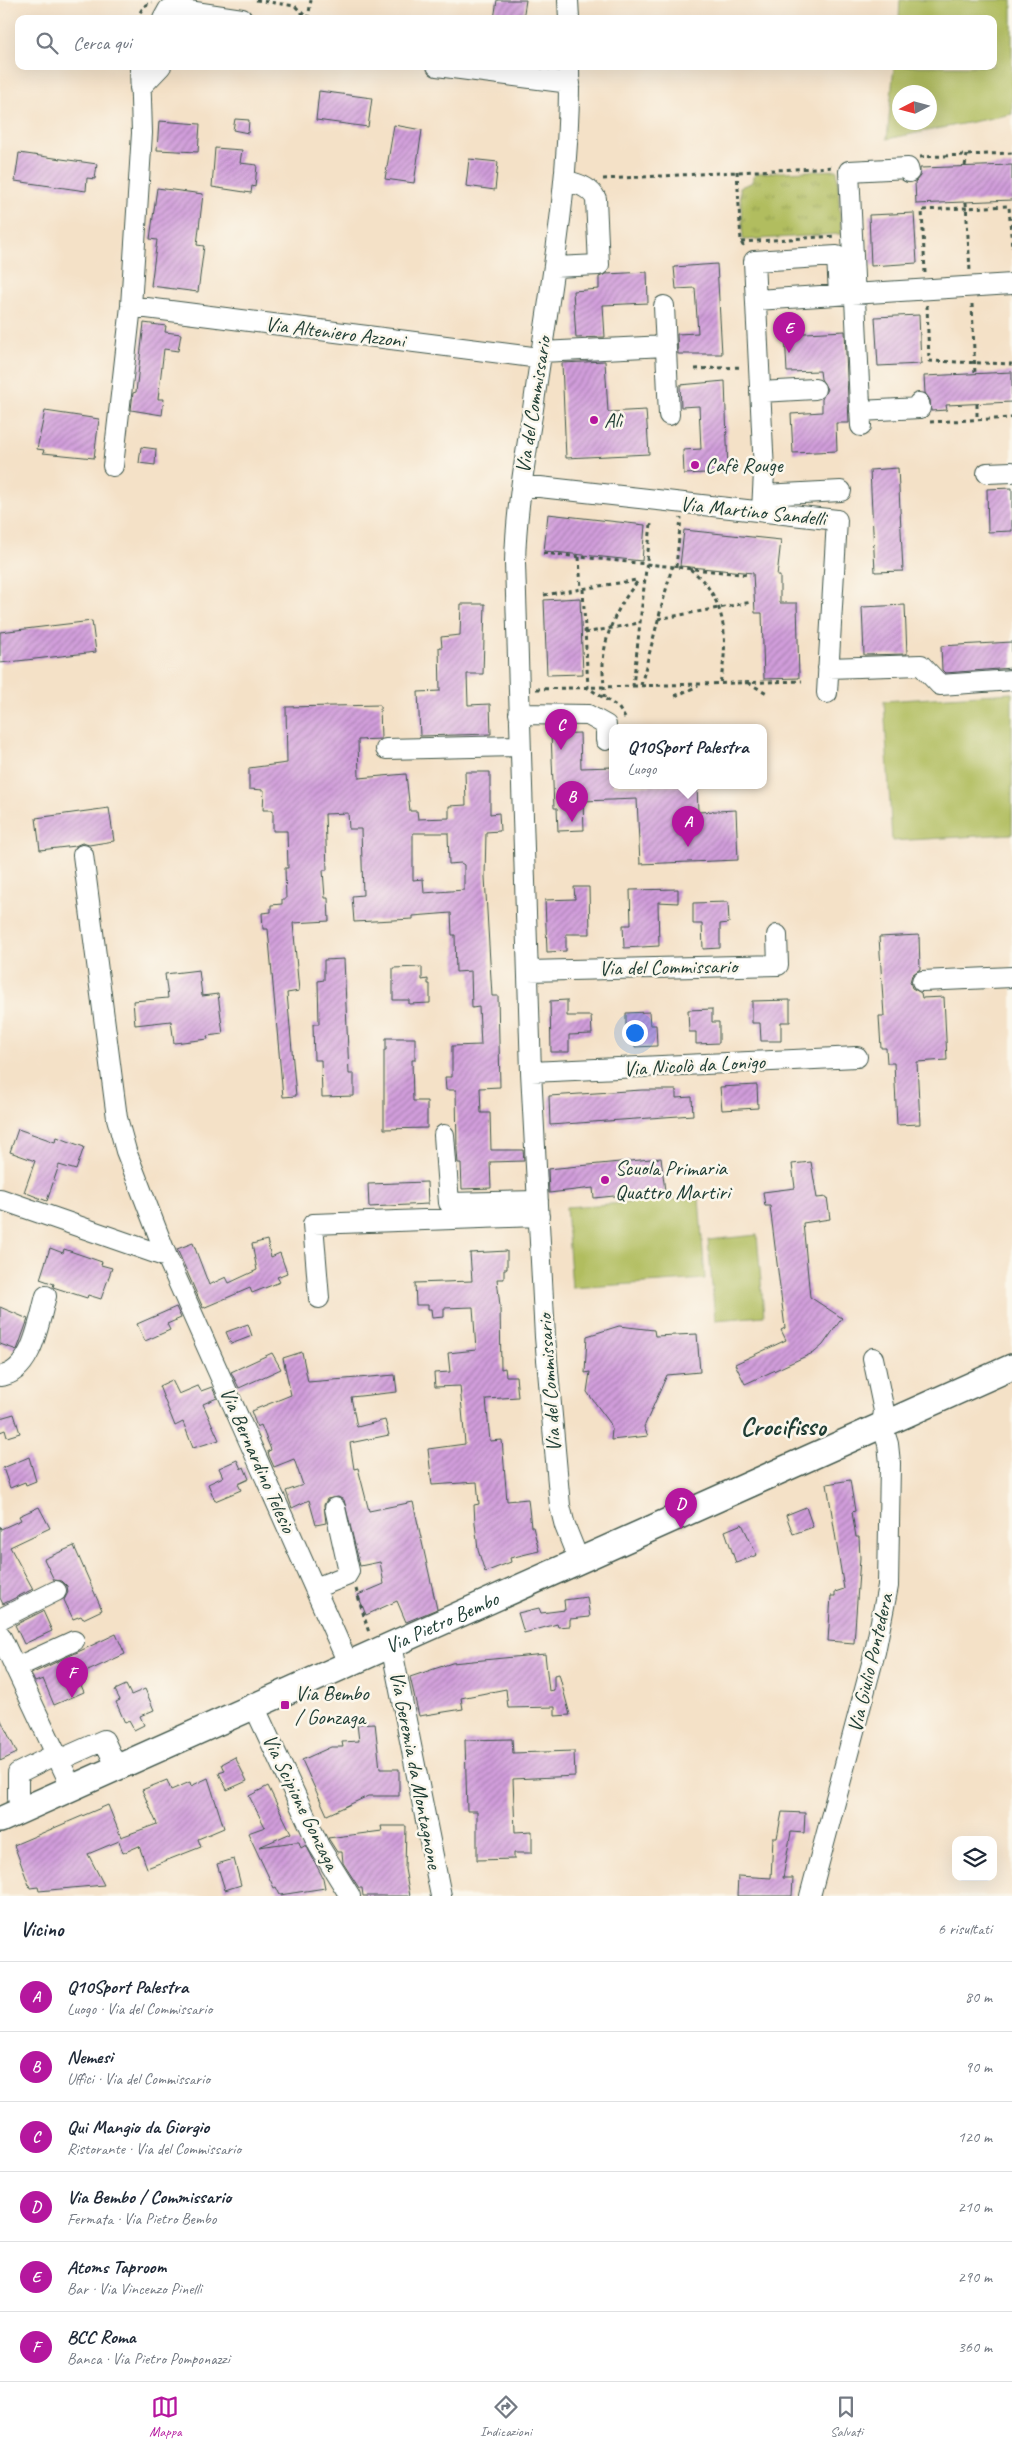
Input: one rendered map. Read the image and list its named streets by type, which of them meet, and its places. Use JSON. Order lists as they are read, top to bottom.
{
  "streets": {
    "main road": ["Via Pietro Bembo"],
    "street": [
      "Via Alteniero Azzoni",
      "Via del Commissario",
      "Via Martino Sandelli",
      "Via Nicolò da Lonigo",
      "Via Bernardino Telesio",
      "Via Giulio Pontedera",
      "Via Geremia da Montagnone",
      "Via Scipione Gonzaga"
    ]
  },
  "crossings": [
    ["Via Alteniero Azzoni", "Via del Commissario"],
    ["Via del Commissario", "Via Martino Sandelli"],
    ["Via del Commissario", "Via Nicolò da Lonigo"],
    ["Via del Commissario", "Via Pietro Bembo"],
    ["Via Bernardino Telesio", "Via Pietro Bembo"],
    ["Via Pietro Bembo", "Via Giulio Pontedera"],
    ["Via Pietro Bembo", "Via Geremia da Montagnone"],
    ["Via Pietro Bembo", "Via Scipione Gonzaga"]
  ],
  "districts": ["Crocifisso"],
  "places": {
    "other": ["Alì", "Cafè Rouge", "Scuola Primaria Quattro Martiri"],
    "transit": ["Via Bembo / Gonzaga"]
  },
  "north": "left",
  "page": {
    "search": "Cerca qui",
    "pins": [
      "E",
      "C",
      "B",
      "A",
      "D",
      "F"
    ],
    "popup": ["Q10Sport Palestra", "Luogo"],
    "heading": ["Vicino", "6 risultati"],
    "list": [
      {
        "mark": "A",
        "name": "Q10Sport Palestra",
        "note": "Luogo · Via del Commissario",
        "value": "80 m"
      },
      {
        "mark": "B",
        "name": "Nemesi",
        "note": "Uffici · Via del Commissario",
        "value": "90 m"
      },
      {
        "mark": "C",
        "name": "Qui Mangio da Giorgio",
        "note": "Ristorante · Via del Commissario",
        "value": "120 m"
      },
      {
        "mark": "D",
        "name": "Via Bembo / Commissario",
        "note": "Fermata · Via Pietro Bembo",
        "value": "210 m"
      },
      {
        "mark": "E",
        "name": "Atoms Taproom",
        "note": "Bar · Via Vincenzo Pinelli",
        "value": "290 m"
      },
      {
        "mark": "F",
        "name": "BCC Roma",
        "note": "Banca · Via Pietro Pomponazzi",
        "value": "360 m"
      }
    ],
    "nav": ["Mappa", "Indicazioni", "Salvati"]
  }
}
